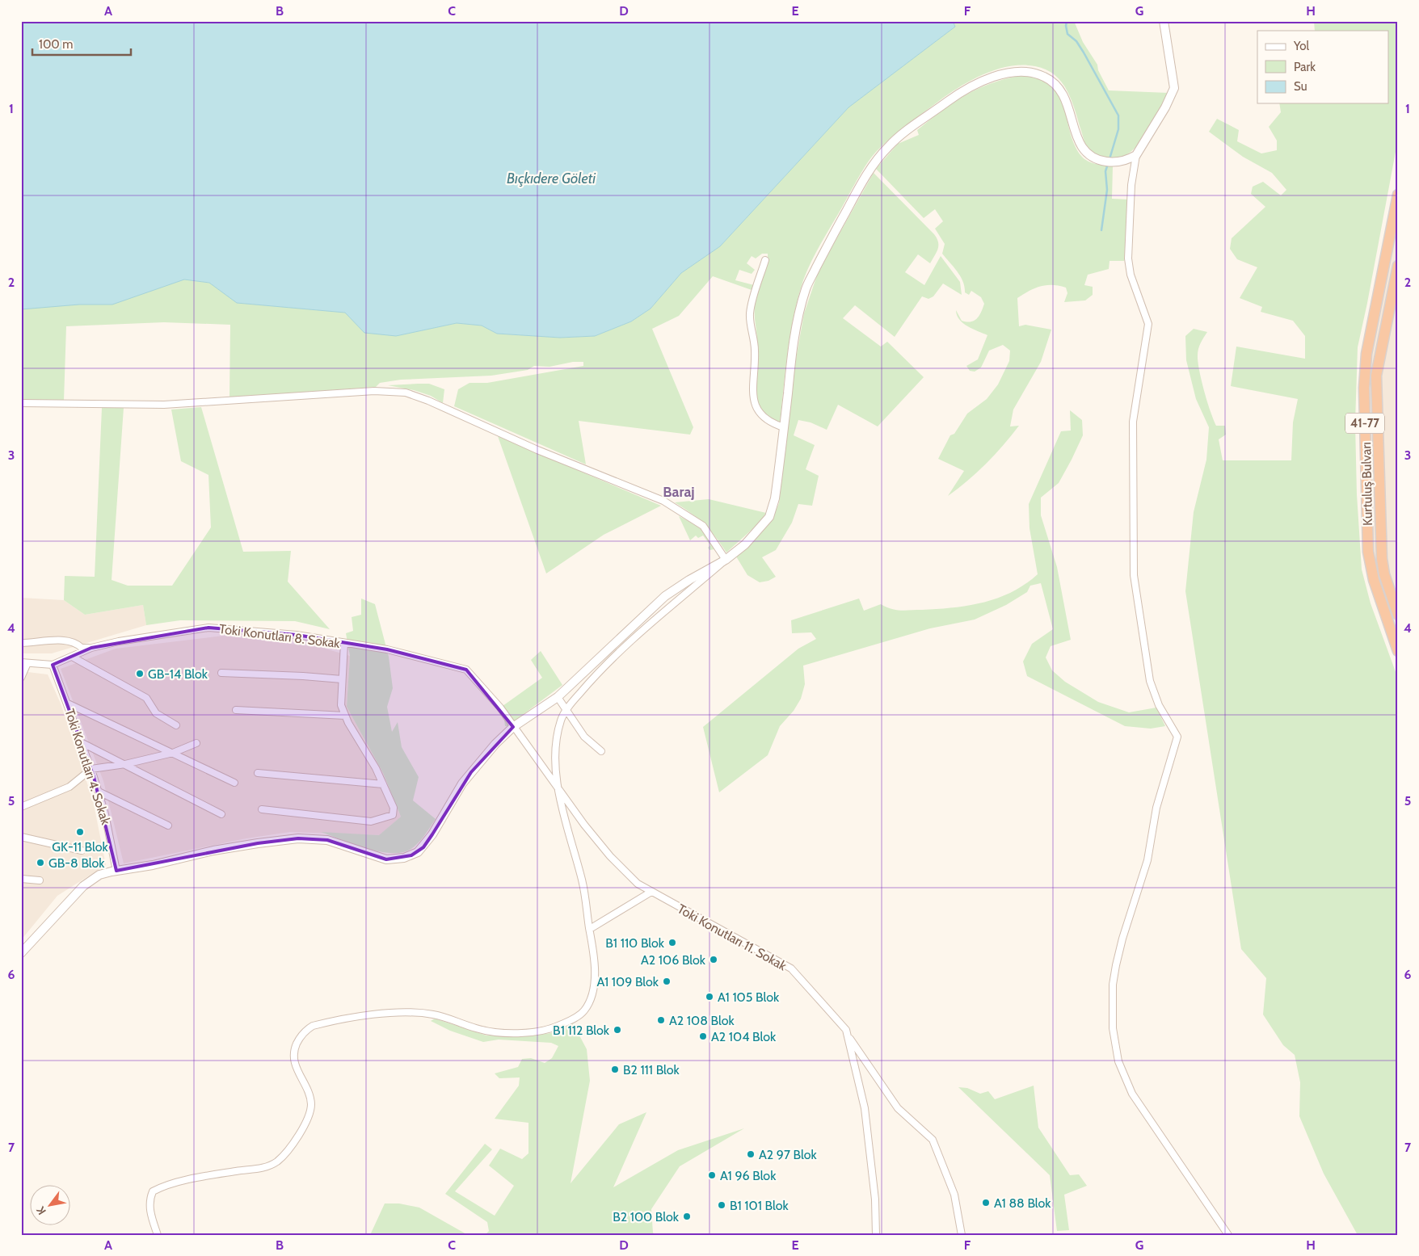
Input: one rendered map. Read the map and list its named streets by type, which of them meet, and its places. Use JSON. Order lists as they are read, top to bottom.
{
  "streets": {
    "highway": ["41-77", "Kurtuluş Bulvarı"],
    "street": ["Toki Konutları 8. Sokak", "Toki Konutları 4. Sokak", "Toki Konutları 11. Sokak"]
  },
  "crossings": [
    ["Toki Konutları 8. Sokak", "Toki Konutları 4. Sokak"],
    ["Toki Konutları 8. Sokak", "Toki Konutları 11. Sokak"]
  ],
  "districts": ["Baraj"],
  "water": ["Bıçkıdere Göleti"],
  "places": [
    "GB-14 Blok",
    "GK-11 Blok",
    "GB-8 Blok",
    "B1 110 Blok",
    "A2 106 Blok",
    "A1 109 Blok",
    "A1 105 Blok",
    "A2 108 Blok",
    "B1 112 Blok",
    "A2 104 Blok",
    "B2 111 Blok",
    "A2 97 Blok",
    "A1 96 Blok",
    "A1 88 Blok",
    "B1 101 Blok",
    "B2 100 Blok"
  ],
  "legend": ["Yol", "Park", "Su"],
  "scale_bar": "100 m",
  "north": "bottom left",
  "grid": {
    "columns": [
      "A",
      "B",
      "C",
      "D",
      "E",
      "F",
      "G",
      "H"
    ],
    "rows": [
      "1",
      "2",
      "3",
      "4",
      "5",
      "6",
      "7"
    ]
  }
}
